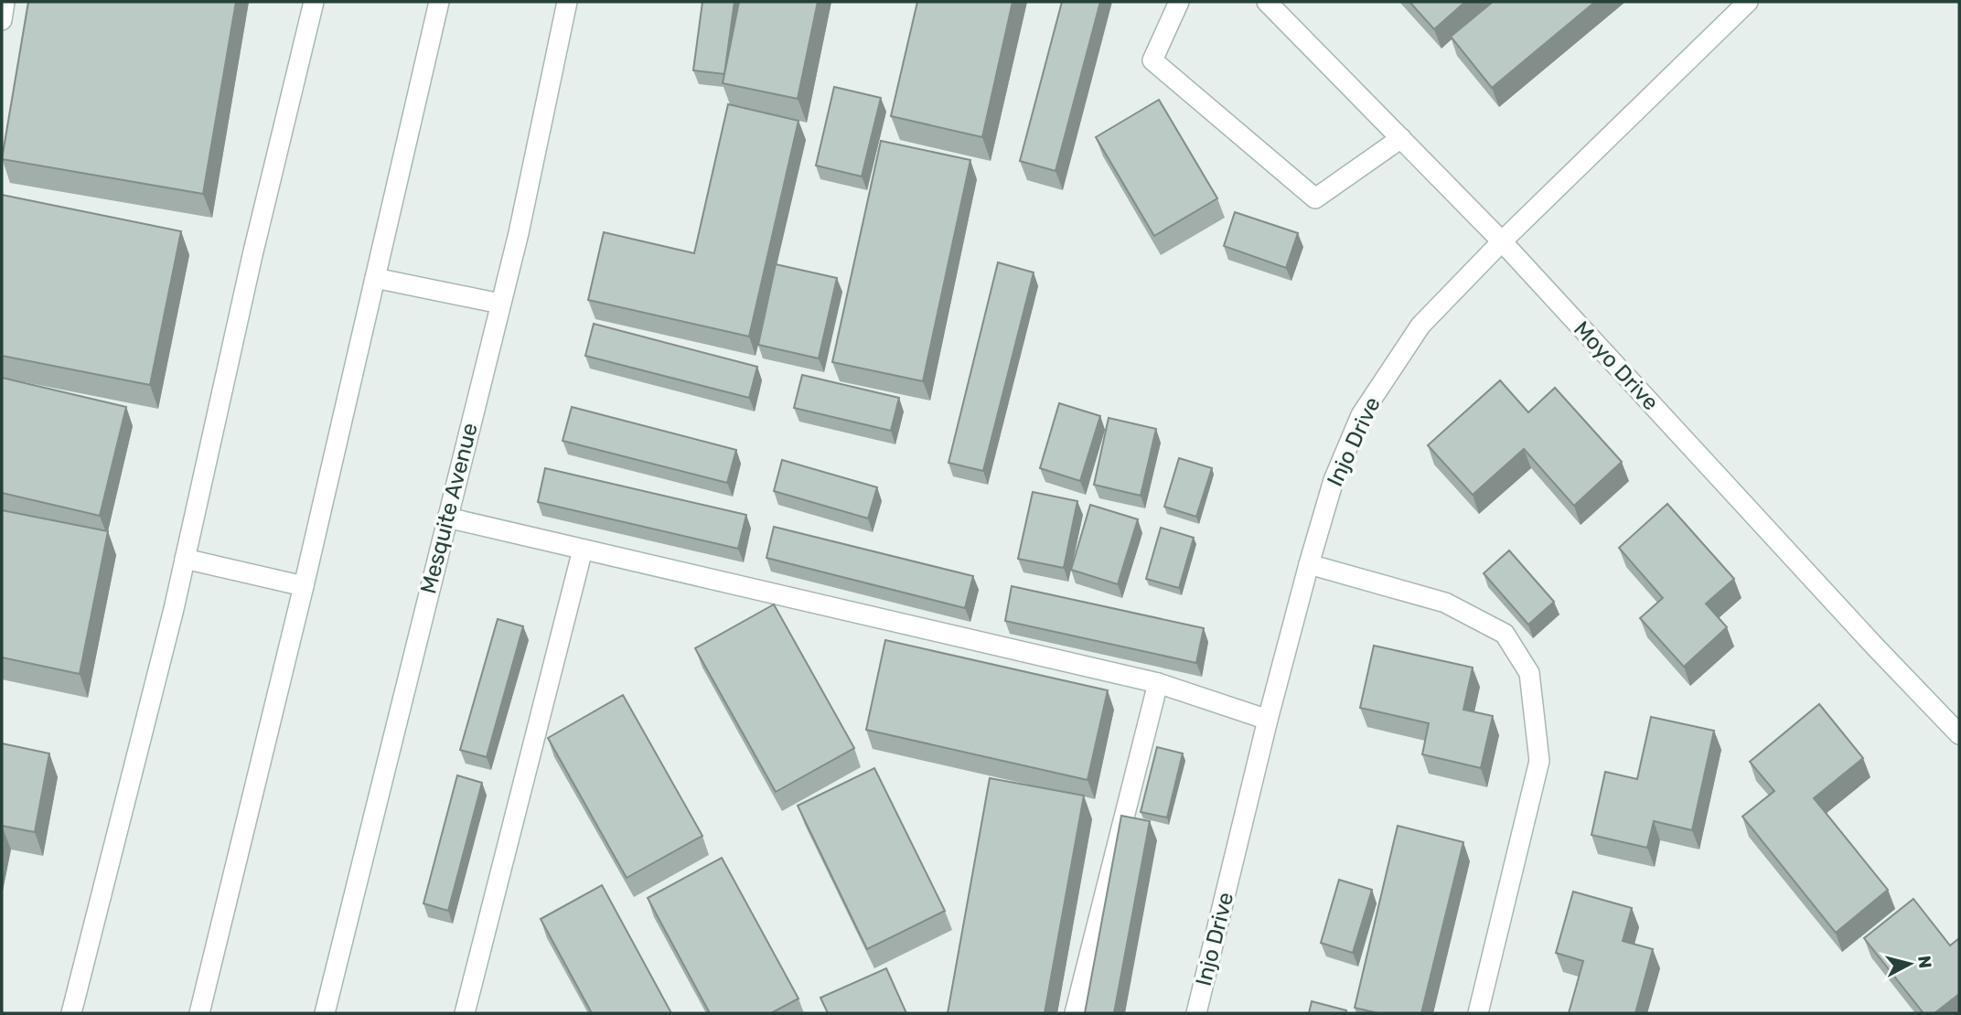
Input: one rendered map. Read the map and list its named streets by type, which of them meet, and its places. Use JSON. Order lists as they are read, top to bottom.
{
  "streets": {
    "street": ["Moyo Drive", "Injo Drive", "Mesquite Avenue"]
  },
  "crossings": [
    ["Moyo Drive", "Injo Drive"]
  ],
  "north": "right"
}
